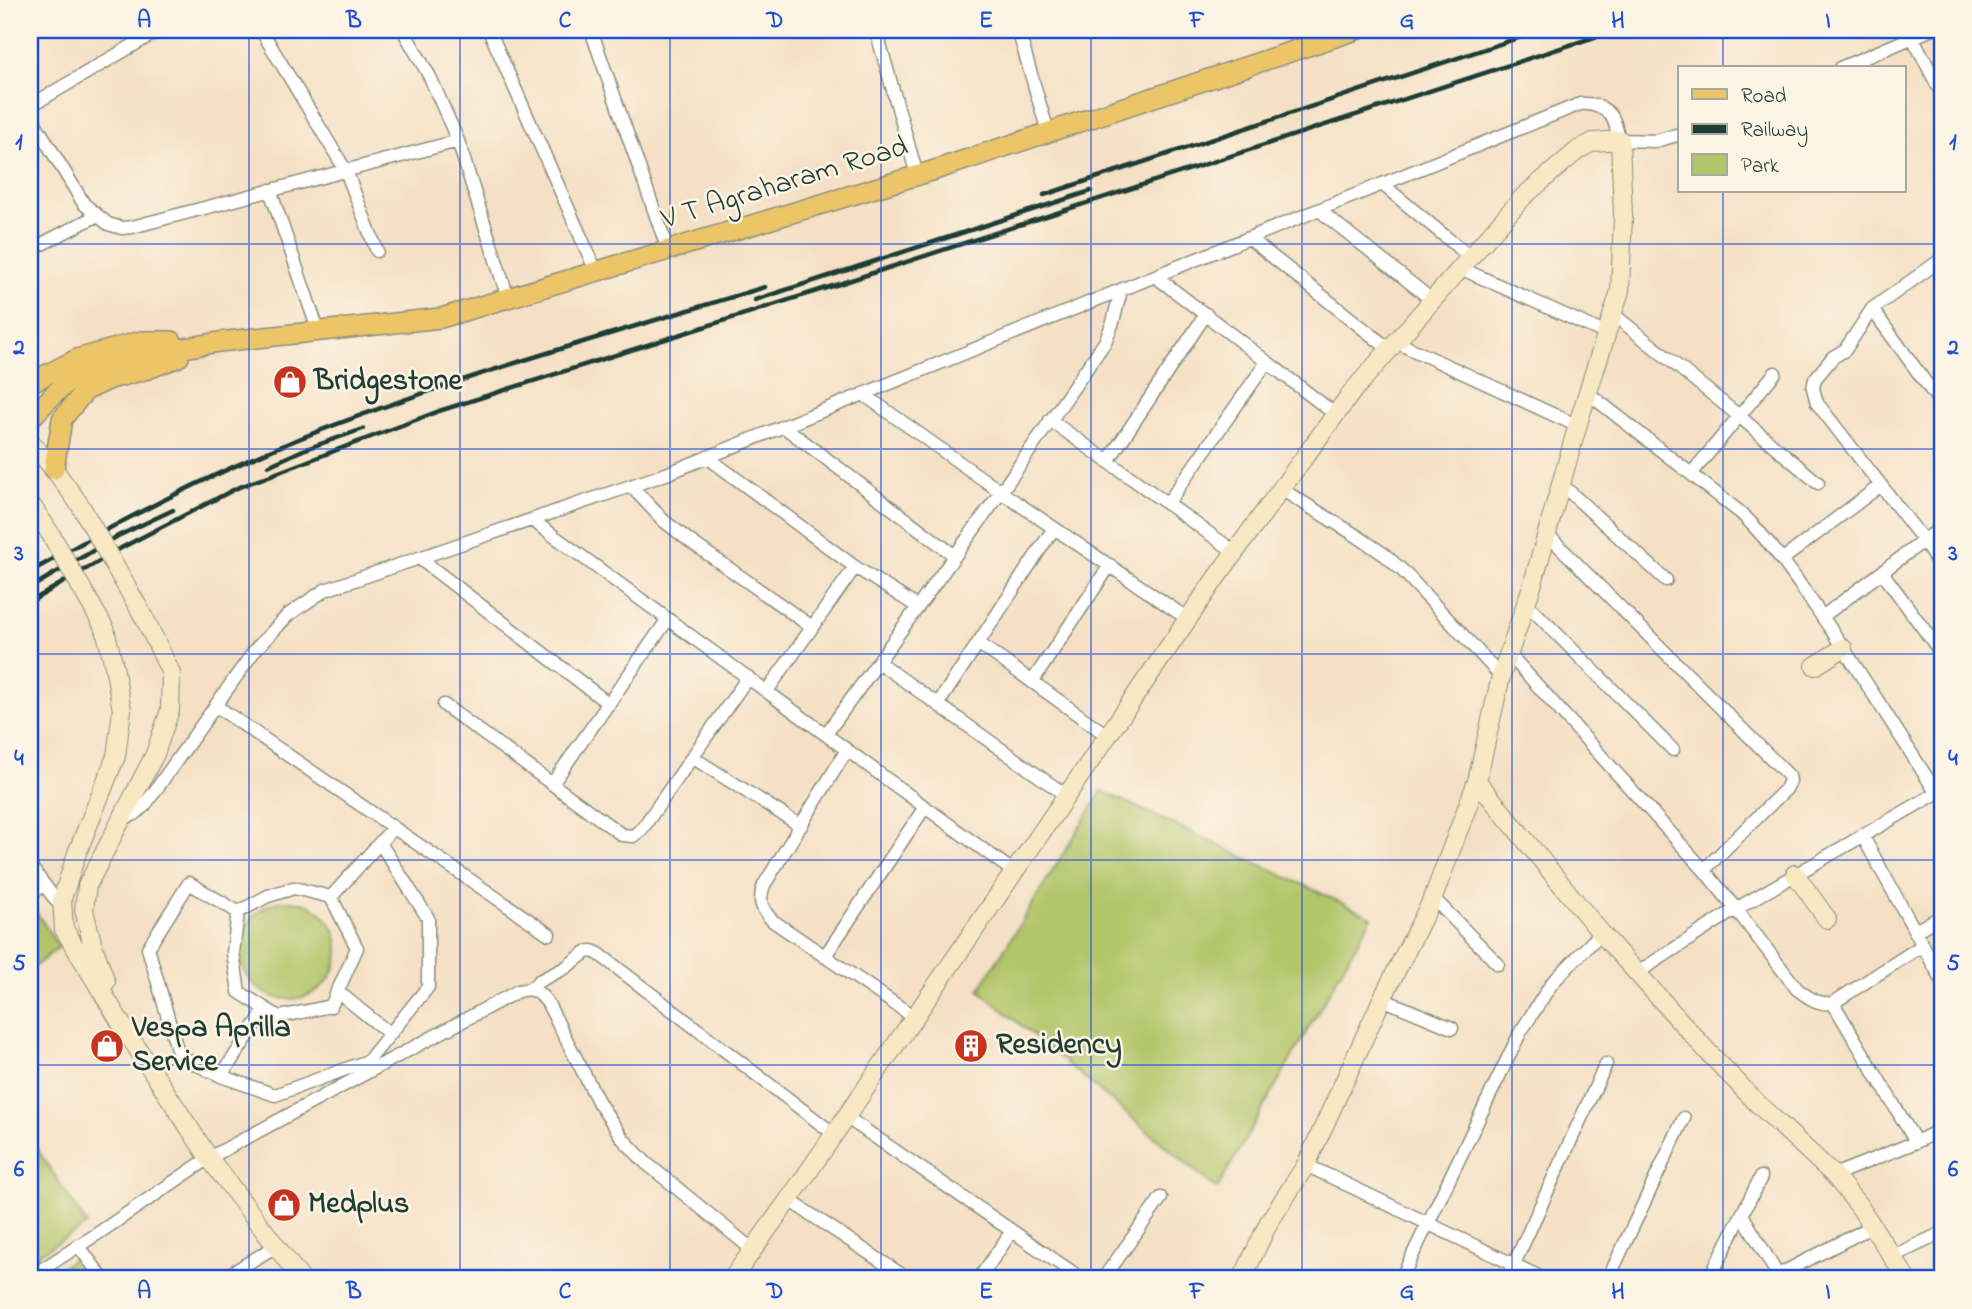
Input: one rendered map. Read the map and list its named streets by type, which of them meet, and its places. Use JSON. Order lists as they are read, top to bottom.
{
  "streets": {
    "main road": ["V T Agraharam Road"]
  },
  "places": {
    "shop": ["Bridgestone", "Vespa Aprilla Service", "Medplus"],
    "building": ["Residency"]
  },
  "legend": ["Road", "Railway", "Park"],
  "grid": {
    "columns": [
      "A",
      "B",
      "C",
      "D",
      "E",
      "F",
      "G",
      "H",
      "I"
    ],
    "rows": [
      "1",
      "2",
      "3",
      "4",
      "5",
      "6"
    ]
  }
}
